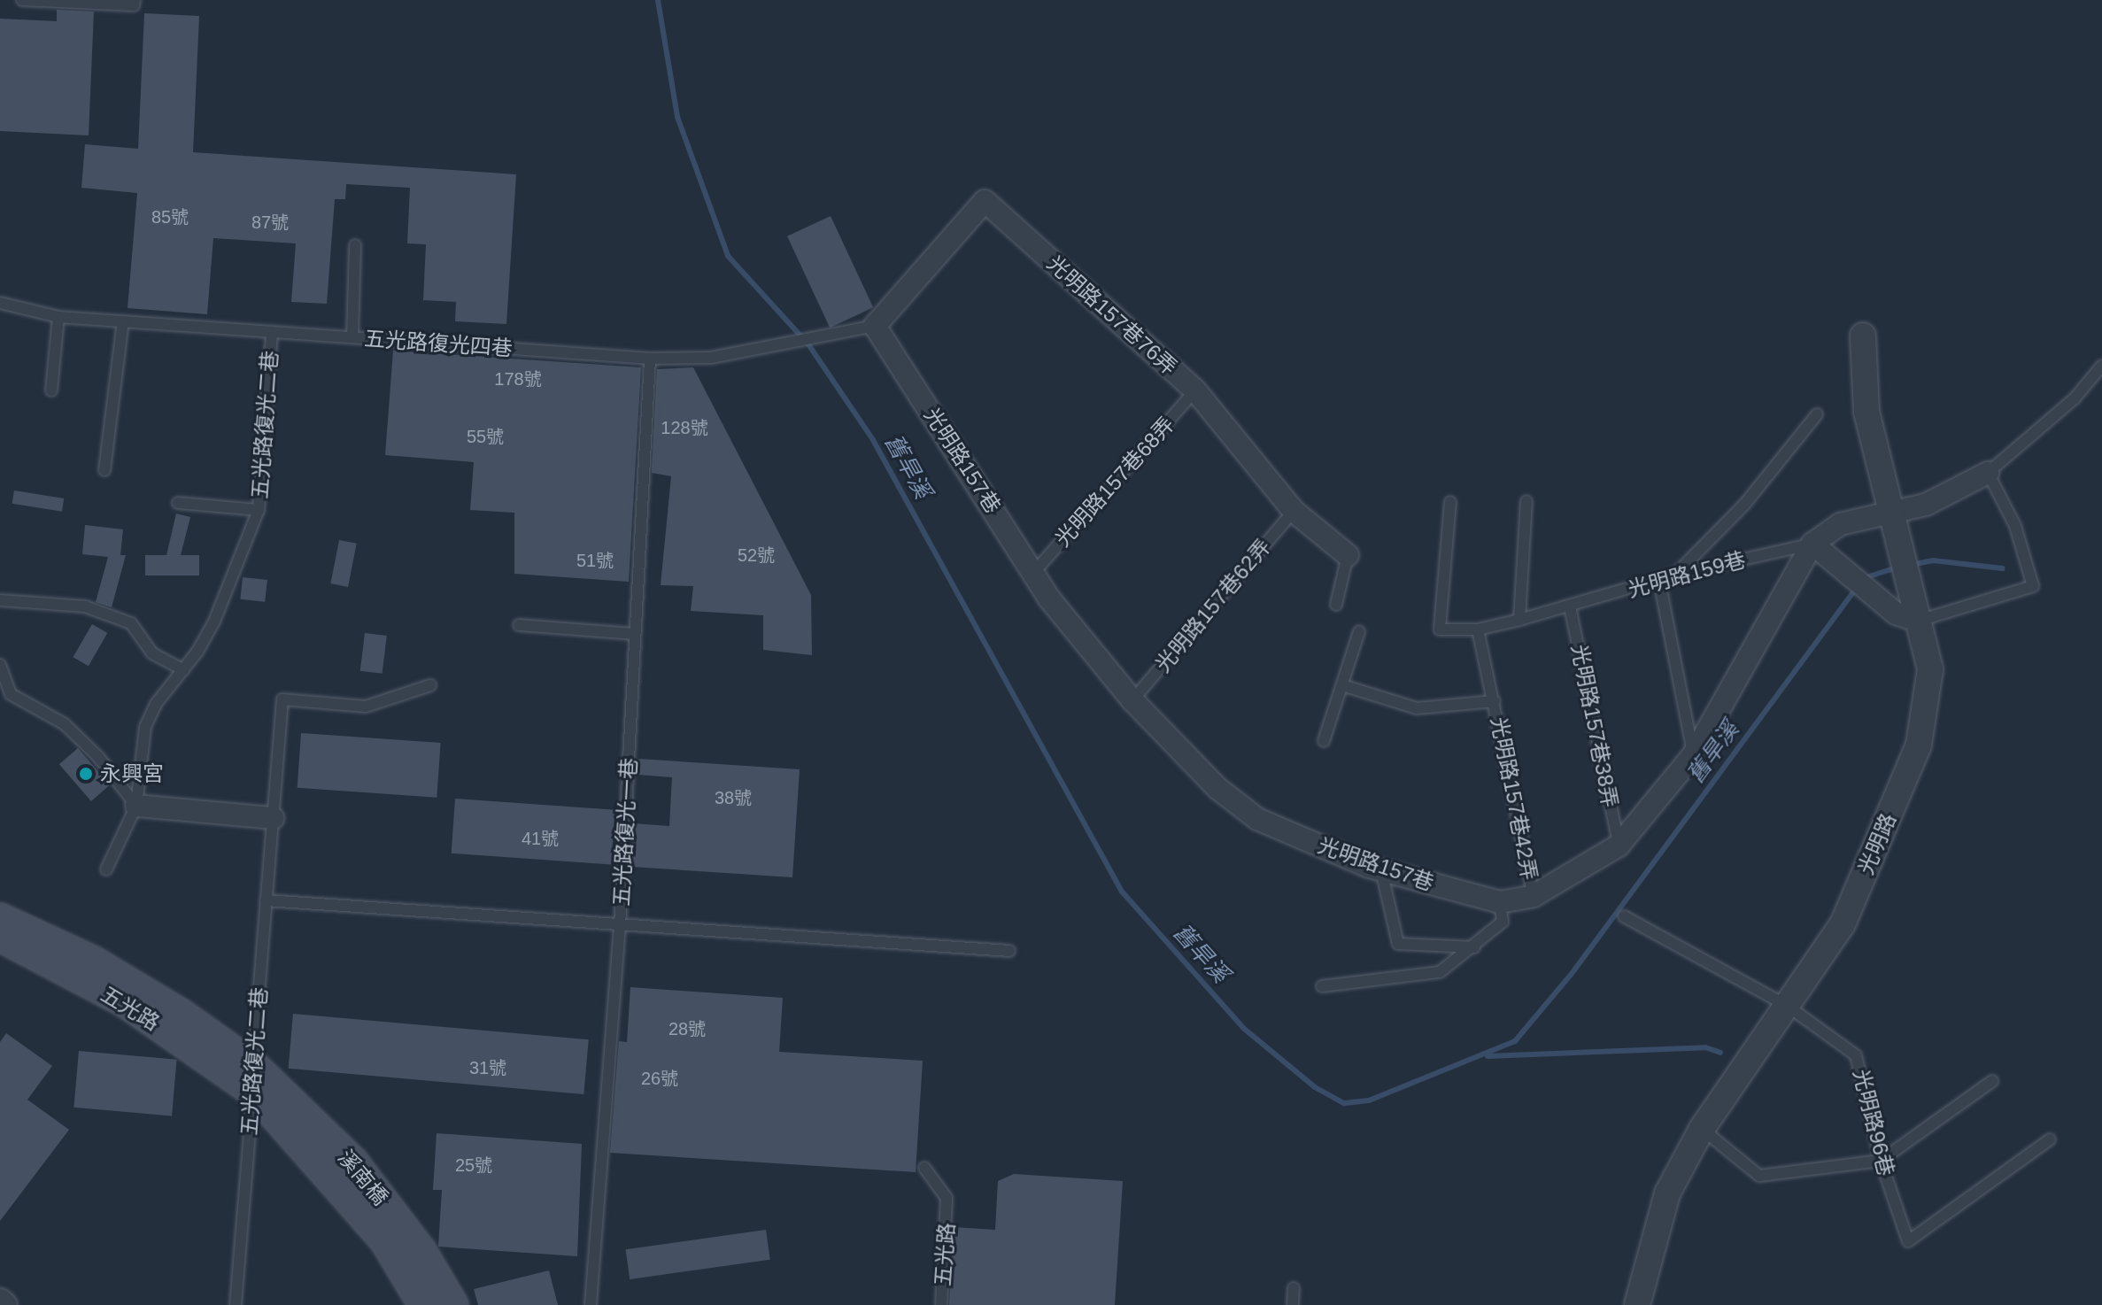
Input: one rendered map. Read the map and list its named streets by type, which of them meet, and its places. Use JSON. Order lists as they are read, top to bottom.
{
  "streets": {
    "main road": ["五光路", "溪南橋"],
    "street": [
      "光明路157巷76弄",
      "光明路157巷",
      "光明路159巷",
      "光明路"
    ],
    "lane": [
      "五光路復光四巷",
      "五光路復光二巷",
      "光明路157巷68弄",
      "光明路157巷62弄",
      "光明路157巷38弄",
      "光明路157巷42弄",
      "五光路復光一巷",
      "光明路96巷"
    ]
  },
  "crossings": [
    ["光明路157巷76弄", "五光路復光四巷"],
    ["光明路157巷76弄", "光明路157巷"],
    ["光明路157巷76弄", "光明路157巷68弄"],
    ["光明路157巷76弄", "光明路157巷62弄"],
    ["五光路復光四巷", "五光路復光二巷"],
    ["五光路復光四巷", "光明路157巷"],
    ["五光路復光四巷", "五光路復光一巷"],
    ["五光路復光二巷", "五光路"],
    ["五光路復光二巷", "溪南橋"],
    ["光明路157巷", "光明路157巷68弄"],
    ["光明路157巷", "光明路159巷"],
    ["光明路157巷", "光明路157巷62弄"],
    ["光明路157巷", "光明路157巷38弄"],
    ["光明路157巷", "光明路157巷42弄"],
    ["光明路159巷", "光明路157巷38弄"],
    ["光明路159巷", "光明路157巷42弄"],
    ["光明路159巷", "光明路"],
    ["光明路", "光明路96巷"],
    ["五光路", "溪南橋"]
  ],
  "water": ["舊旱溪"],
  "places": ["永興宮"],
  "house_numbers": [
    "85號",
    "87號",
    "178號",
    "128號",
    "55號",
    "52號",
    "51號",
    "38號",
    "41號",
    "28號",
    "31號",
    "26號",
    "25號"
  ]
}
